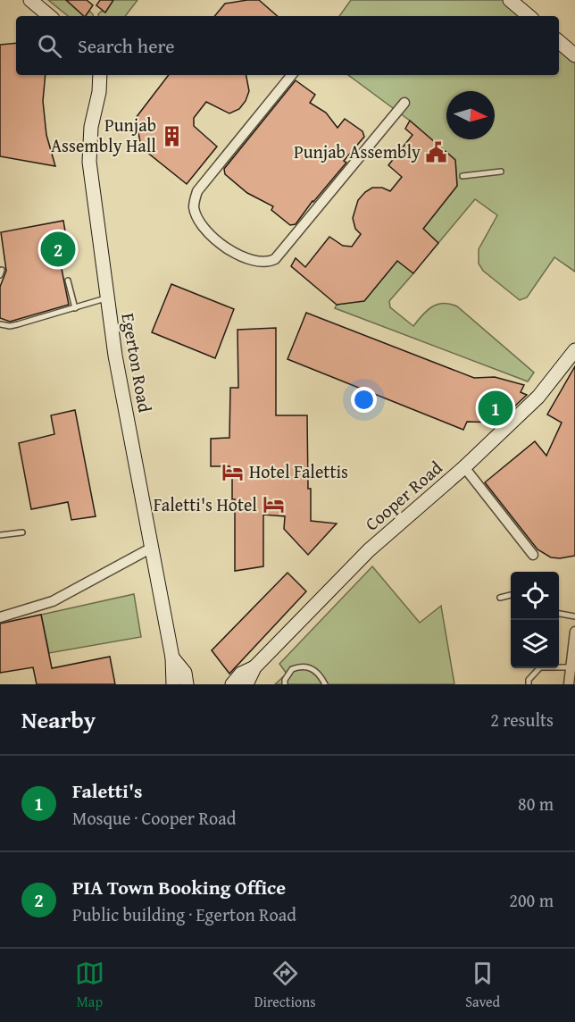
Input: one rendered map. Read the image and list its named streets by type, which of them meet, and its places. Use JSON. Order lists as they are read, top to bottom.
{
  "streets": {
    "street": ["Egerton Road", "Cooper Road"]
  },
  "places": {
    "building": ["Punjab Assembly Hall"],
    "public building": ["Punjab Assembly"],
    "hotel": ["Hotel Falettis", "Faletti's Hotel"]
  },
  "north": "right",
  "page": {
    "search": "Search here",
    "pins": ["2", "1"],
    "heading": ["Nearby", "2 results"],
    "list": [
      {
        "mark": "1",
        "name": "Faletti's",
        "note": "Mosque · Cooper Road",
        "value": "80 m"
      },
      {
        "mark": "2",
        "name": "PIA Town Booking Office",
        "note": "Public building · Egerton Road",
        "value": "200 m"
      }
    ],
    "nav": ["Map", "Directions", "Saved"]
  }
}
